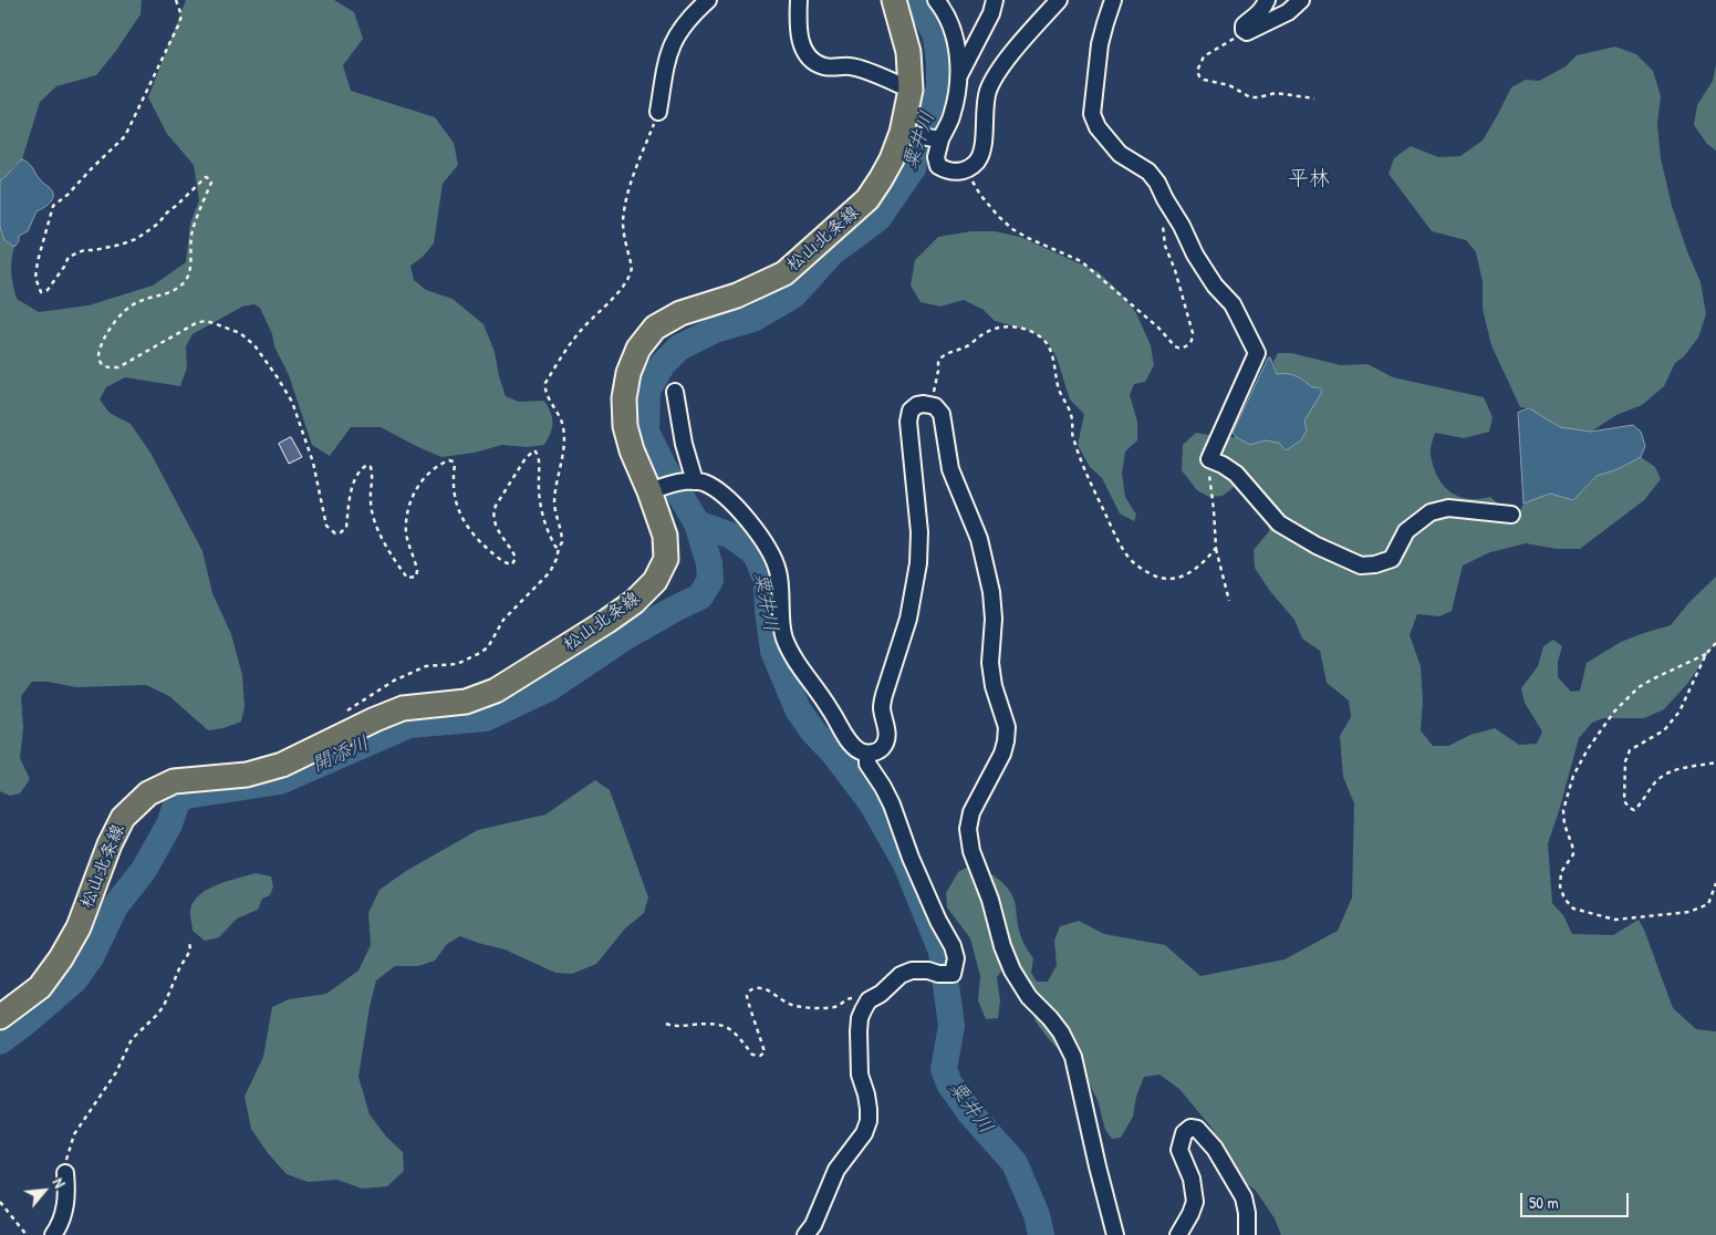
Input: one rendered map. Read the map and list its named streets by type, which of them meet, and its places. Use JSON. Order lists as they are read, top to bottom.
{
  "streets": {
    "main road": ["松山北条線"]
  },
  "districts": ["平林"],
  "water": ["粟井川", "開添川"],
  "scale_bar": "50 m",
  "north": "top right"
}
